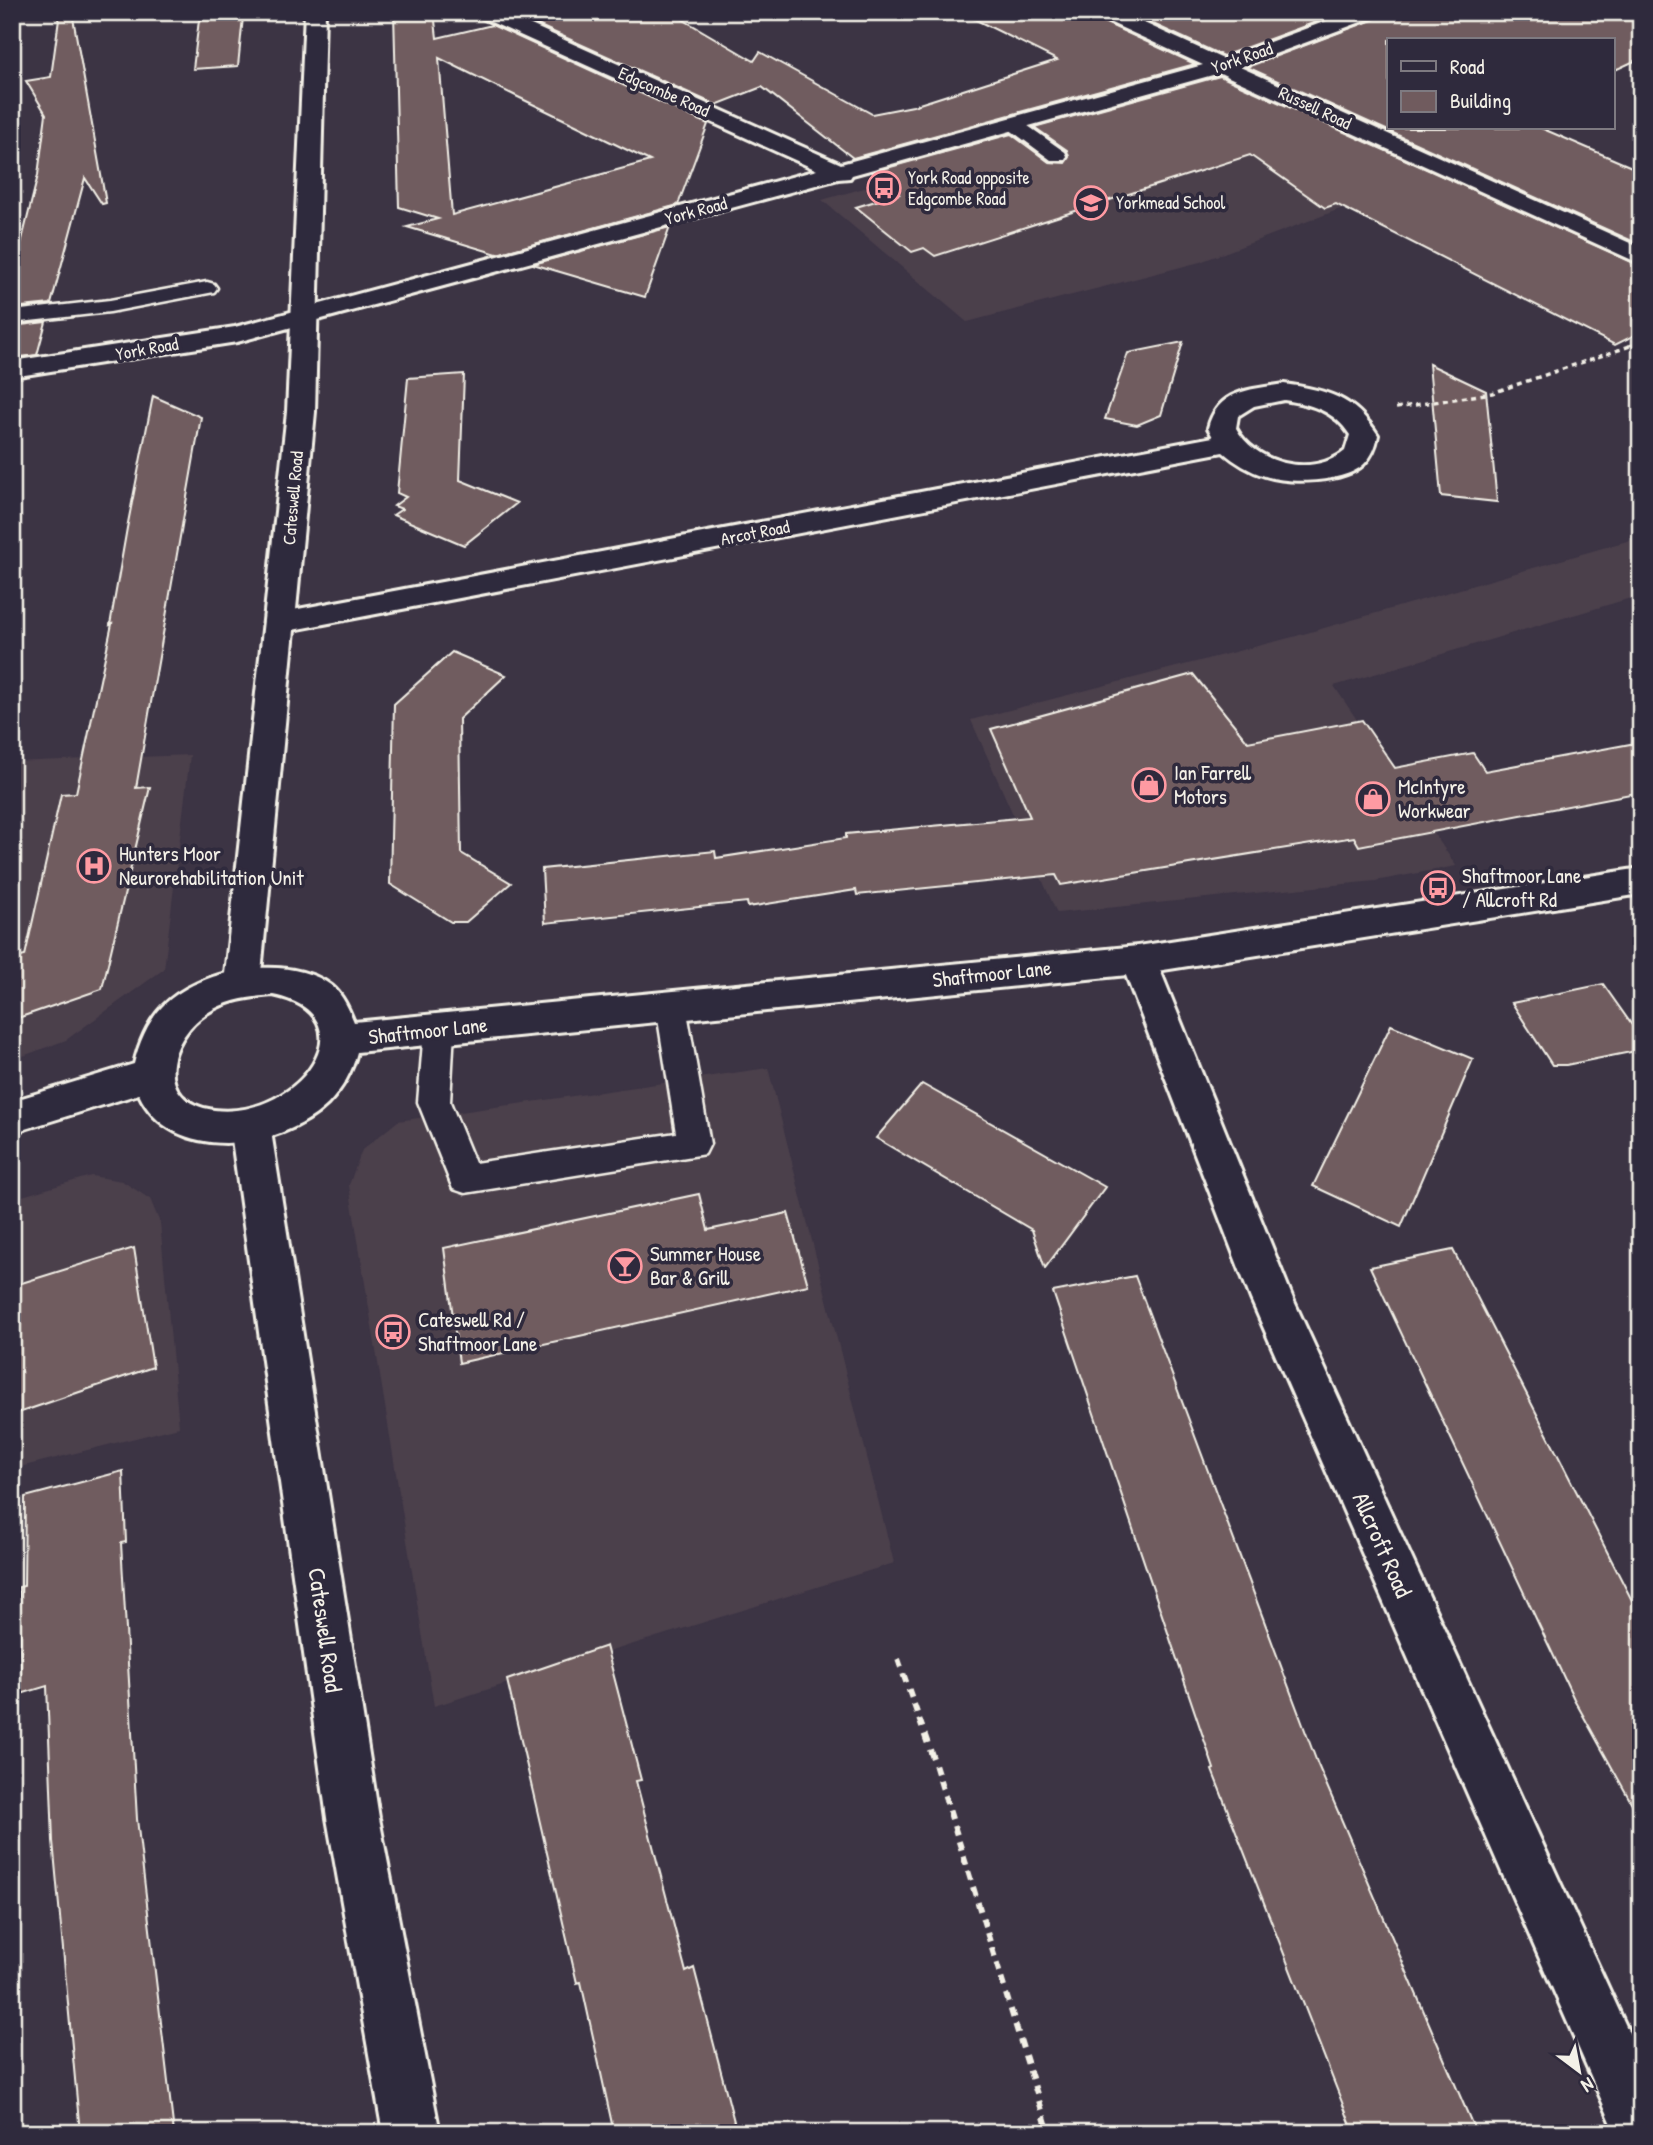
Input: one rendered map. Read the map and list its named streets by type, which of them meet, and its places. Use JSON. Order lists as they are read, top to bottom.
{
  "streets": {
    "street": [
      "York Road",
      "Edgcombe Road",
      "Russell Road",
      "Cateswell Road",
      "Arcot Road",
      "Shaftmoor Lane",
      "Allcroft Road"
    ]
  },
  "crossings": [
    ["York Road", "Edgcombe Road"],
    ["York Road", "Russell Road"],
    ["York Road", "Cateswell Road"],
    ["Cateswell Road", "Arcot Road"],
    ["Cateswell Road", "Shaftmoor Lane"],
    ["Shaftmoor Lane", "Allcroft Road"]
  ],
  "places": {
    "bus stop": ["York Road opposite Edgcombe Road", "Shaftmoor Lane / Allcroft Rd", "Cateswell Rd / Shaftmoor Lane"],
    "school or university": ["Yorkmead School"],
    "shop": ["Ian Farrell Motors", "McIntyre Workwear"],
    "hospital": ["Hunters Moor Neurorehabilitation Unit"],
    "bar": ["Summer House Bar & Grill"]
  },
  "legend": ["Road", "Building"],
  "north": "bottom right"
}
